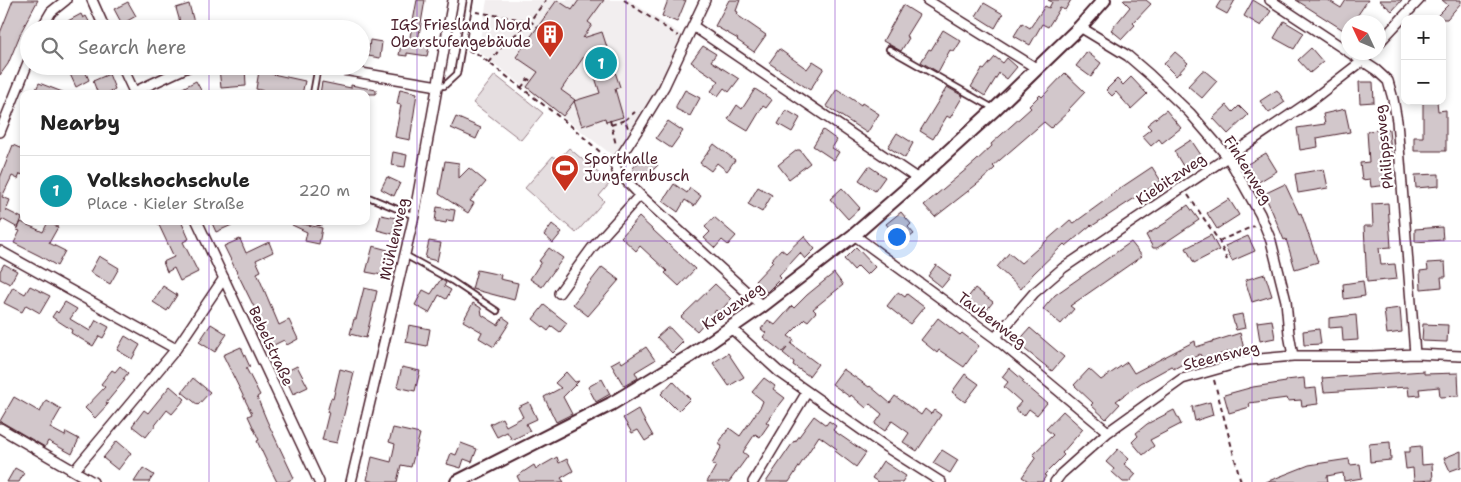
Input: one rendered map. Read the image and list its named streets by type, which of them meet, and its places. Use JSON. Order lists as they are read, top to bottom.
{
  "streets": {
    "street": [
      "Philippsweg",
      "Finkenweg",
      "Kiebitzweg",
      "Mühlenweg",
      "Kreuzweg",
      "Taubenweg",
      "Bebelstraße",
      "Steensweg"
    ]
  },
  "crossings": [
    ["Philippsweg", "Kiebitzweg"],
    ["Philippsweg", "Steensweg"],
    ["Finkenweg", "Kiebitzweg"],
    ["Finkenweg", "Kreuzweg"],
    ["Finkenweg", "Steensweg"],
    ["Kiebitzweg", "Taubenweg"],
    ["Kreuzweg", "Taubenweg"],
    ["Taubenweg", "Steensweg"]
  ],
  "places": {
    "building": ["IGS Friesland Nord Oberstufengebäude"],
    "sports": ["Sporthalle Jungfernbusch"]
  },
  "north": "top left",
  "page": {
    "map_buttons": ["+", "−"],
    "search": "Search here",
    "pins": "1",
    "heading": "Nearby",
    "list": [
      {
        "mark": "1",
        "name": "Volkshochschule",
        "note": "Place · Kieler Straße",
        "value": "220 m"
      }
    ]
  }
}
